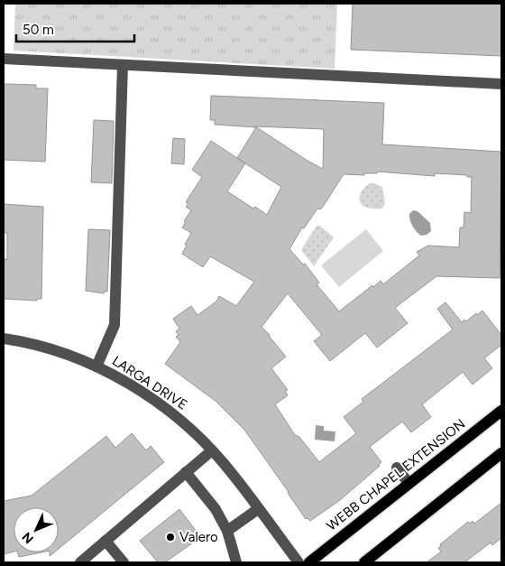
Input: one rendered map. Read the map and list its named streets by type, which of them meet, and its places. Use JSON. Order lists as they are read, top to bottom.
{
  "streets": {
    "main road": ["WEBB CHAPEL EXTENSION"],
    "street": ["LARGA DRIVE"]
  },
  "places": ["Valero"],
  "scale_bar": "50 m",
  "north": "bottom left"
}
